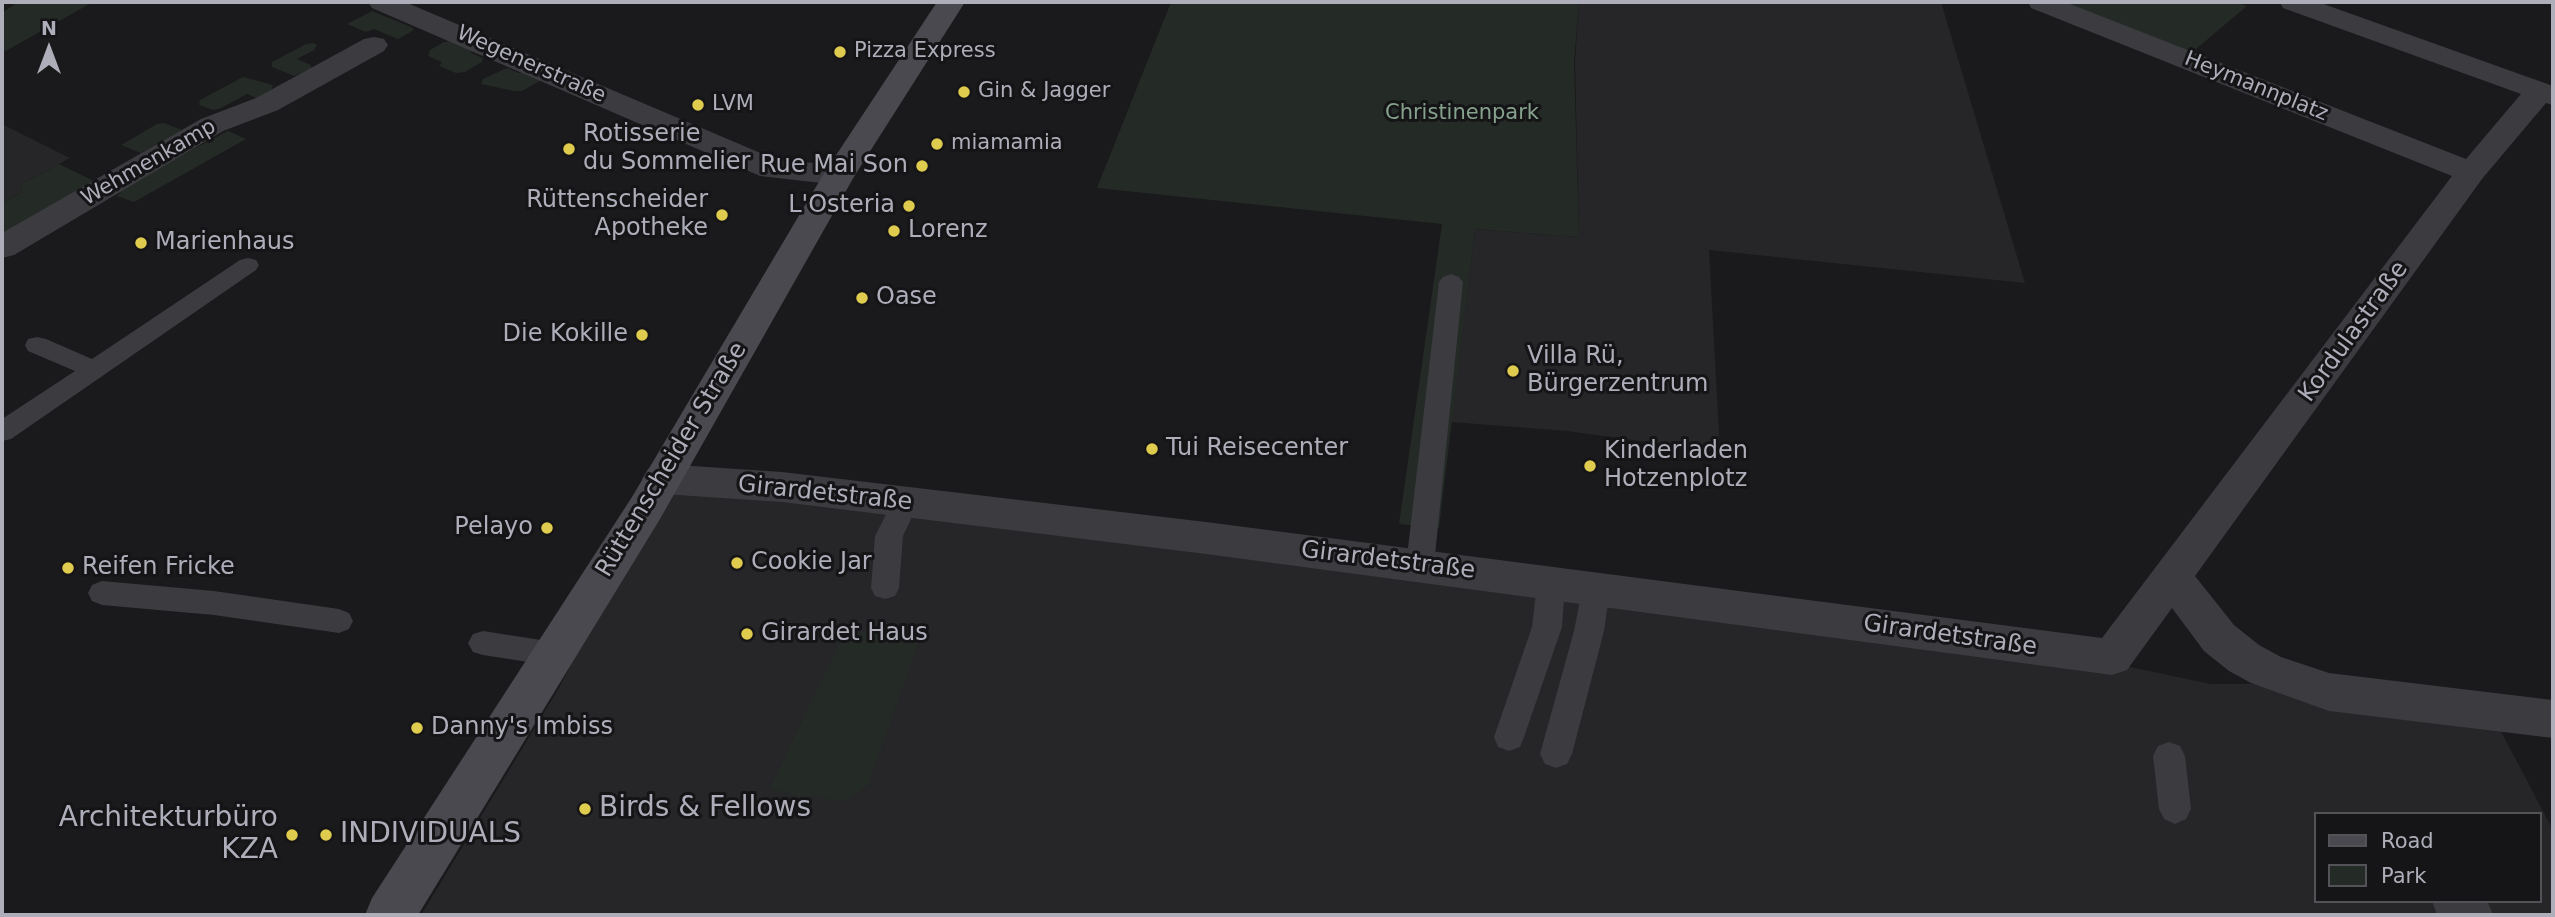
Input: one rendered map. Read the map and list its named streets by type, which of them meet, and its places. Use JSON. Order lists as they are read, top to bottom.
{
  "streets": {
    "street": [
      "Wegenerstraße",
      "Heymannplatz",
      "Wehmenkamp",
      "Kordulastraße",
      "Rüttenscheider Straße",
      "Girardetstraße"
    ]
  },
  "crossings": [
    ["Wegenerstraße", "Rüttenscheider Straße"],
    ["Heymannplatz", "Kordulastraße"],
    ["Kordulastraße", "Girardetstraße"],
    ["Rüttenscheider Straße", "Girardetstraße"]
  ],
  "parks": ["Christinenpark"],
  "places": [
    "Pizza Express",
    "Gin & Jagger",
    "LVM",
    "miamamia",
    "Rotisserie du Sommelier",
    "Rue Mai Son",
    "L'Osteria",
    "Rüttenscheider Apotheke",
    "Lorenz",
    "Marienhaus",
    "Oase",
    "Die Kokille",
    "Villa Rü, Bürgerzentrum",
    "Tui Reisecenter",
    "Kinderladen Hotzenplotz",
    "Pelayo",
    "Cookie Jar",
    "Reifen Fricke",
    "Girardet Haus",
    "Danny's Imbiss",
    "Birds & Fellows",
    "Architekturbüro KZA",
    "INDIVIDUALS"
  ],
  "legend": ["Road", "Park"],
  "north": "top"
}
